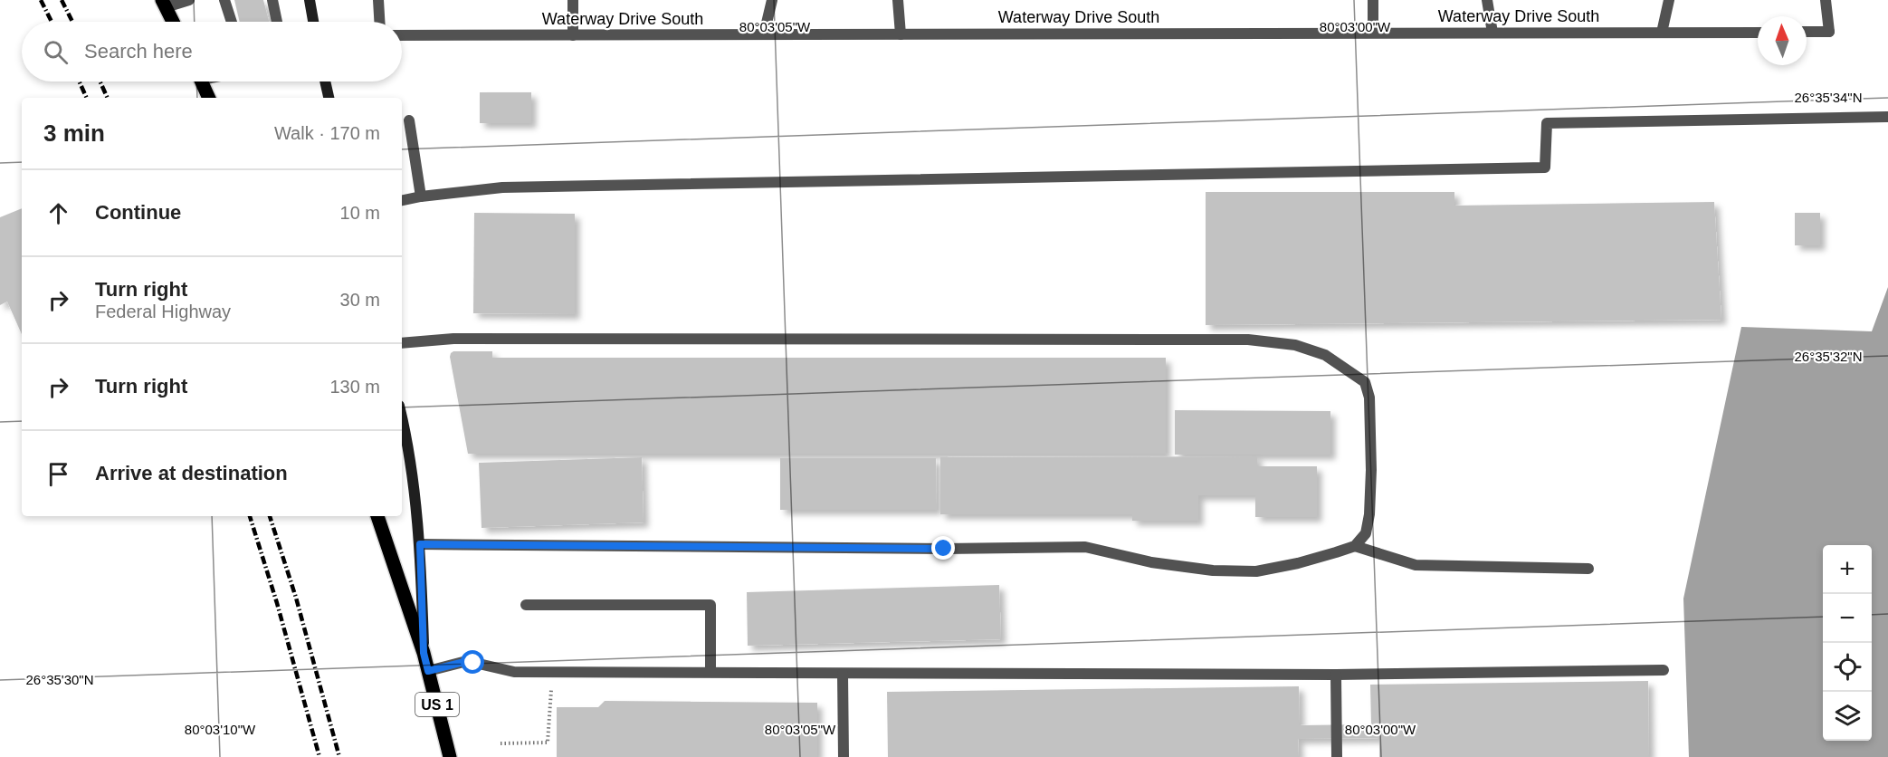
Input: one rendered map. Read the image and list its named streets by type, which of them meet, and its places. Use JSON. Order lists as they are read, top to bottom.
{
  "streets": {
    "main road": ["US 1"],
    "street": ["Waterway Drive South"]
  },
  "north": "top",
  "page": {
    "search": "Search here",
    "heading": ["3 min", "Walk · 170 m"],
    "list": [
      ["Continue", "10 m"],
      ["Turn right", "Federal Highway", "30 m"],
      ["Turn right", "130 m"],
      "Arrive at destination"
    ],
    "map_buttons": ["+", "−"]
  },
  "coordinates": [
    "80°03'05\"W",
    "80°03'00\"W",
    "26°35'34\"N",
    "26°35'32\"N",
    "26°35'30\"N",
    "80°03'10\"W"
  ]
}
